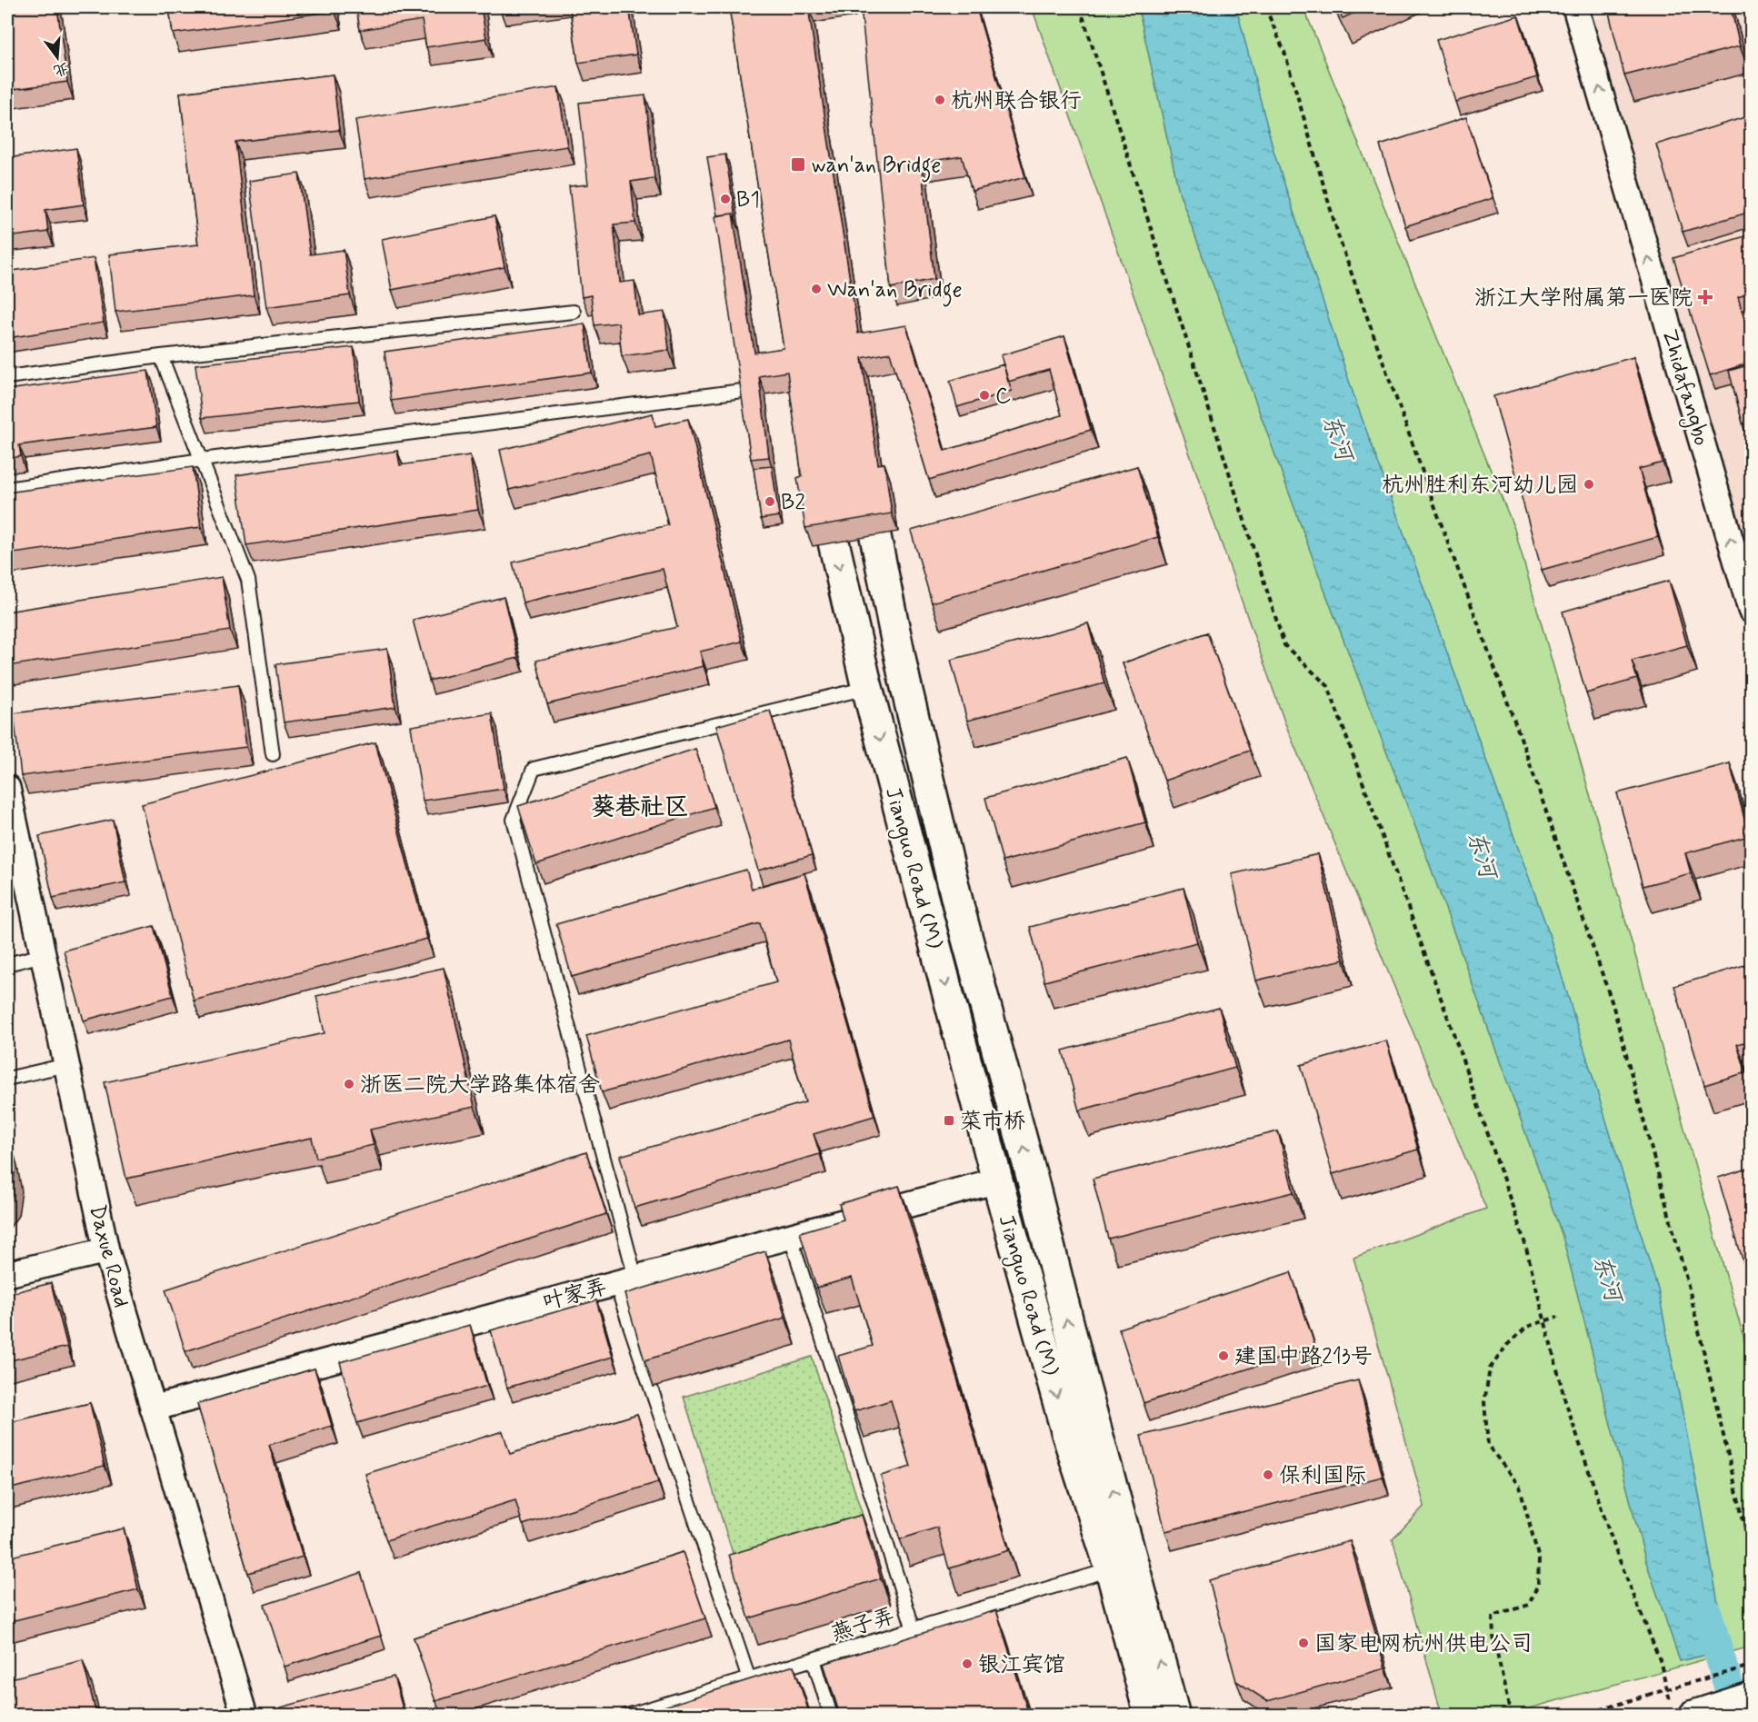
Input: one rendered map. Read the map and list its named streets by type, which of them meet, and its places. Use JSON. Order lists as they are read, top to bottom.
{
  "streets": {
    "main road": ["Jianguo Road (M)"],
    "street": ["Zhidafangbo", "Daxue Road", "叶家弄"],
    "lane": ["燕子弄"]
  },
  "crossings": [
    ["Jianguo Road (M)", "叶家弄"],
    ["Jianguo Road (M)", "燕子弄"],
    ["Daxue Road", "叶家弄"]
  ],
  "one_way": ["Zhidafangbo"],
  "districts": ["葵巷社区"],
  "water": ["东河"],
  "places": {
    "other": [
      "杭州联合银行",
      "B1",
      "Wan'an Bridge",
      "C",
      "杭州胜利东河幼儿园",
      "B2",
      "浙医二院大学路集体宿舍",
      "建国中路213号",
      "保利国际",
      "国家电网杭州供电公司",
      "银江宾馆"
    ],
    "transit": ["wan'an Bridge", "菜市桥"],
    "health": ["浙江大学附属第一医院"]
  },
  "north": "bottom"
}
